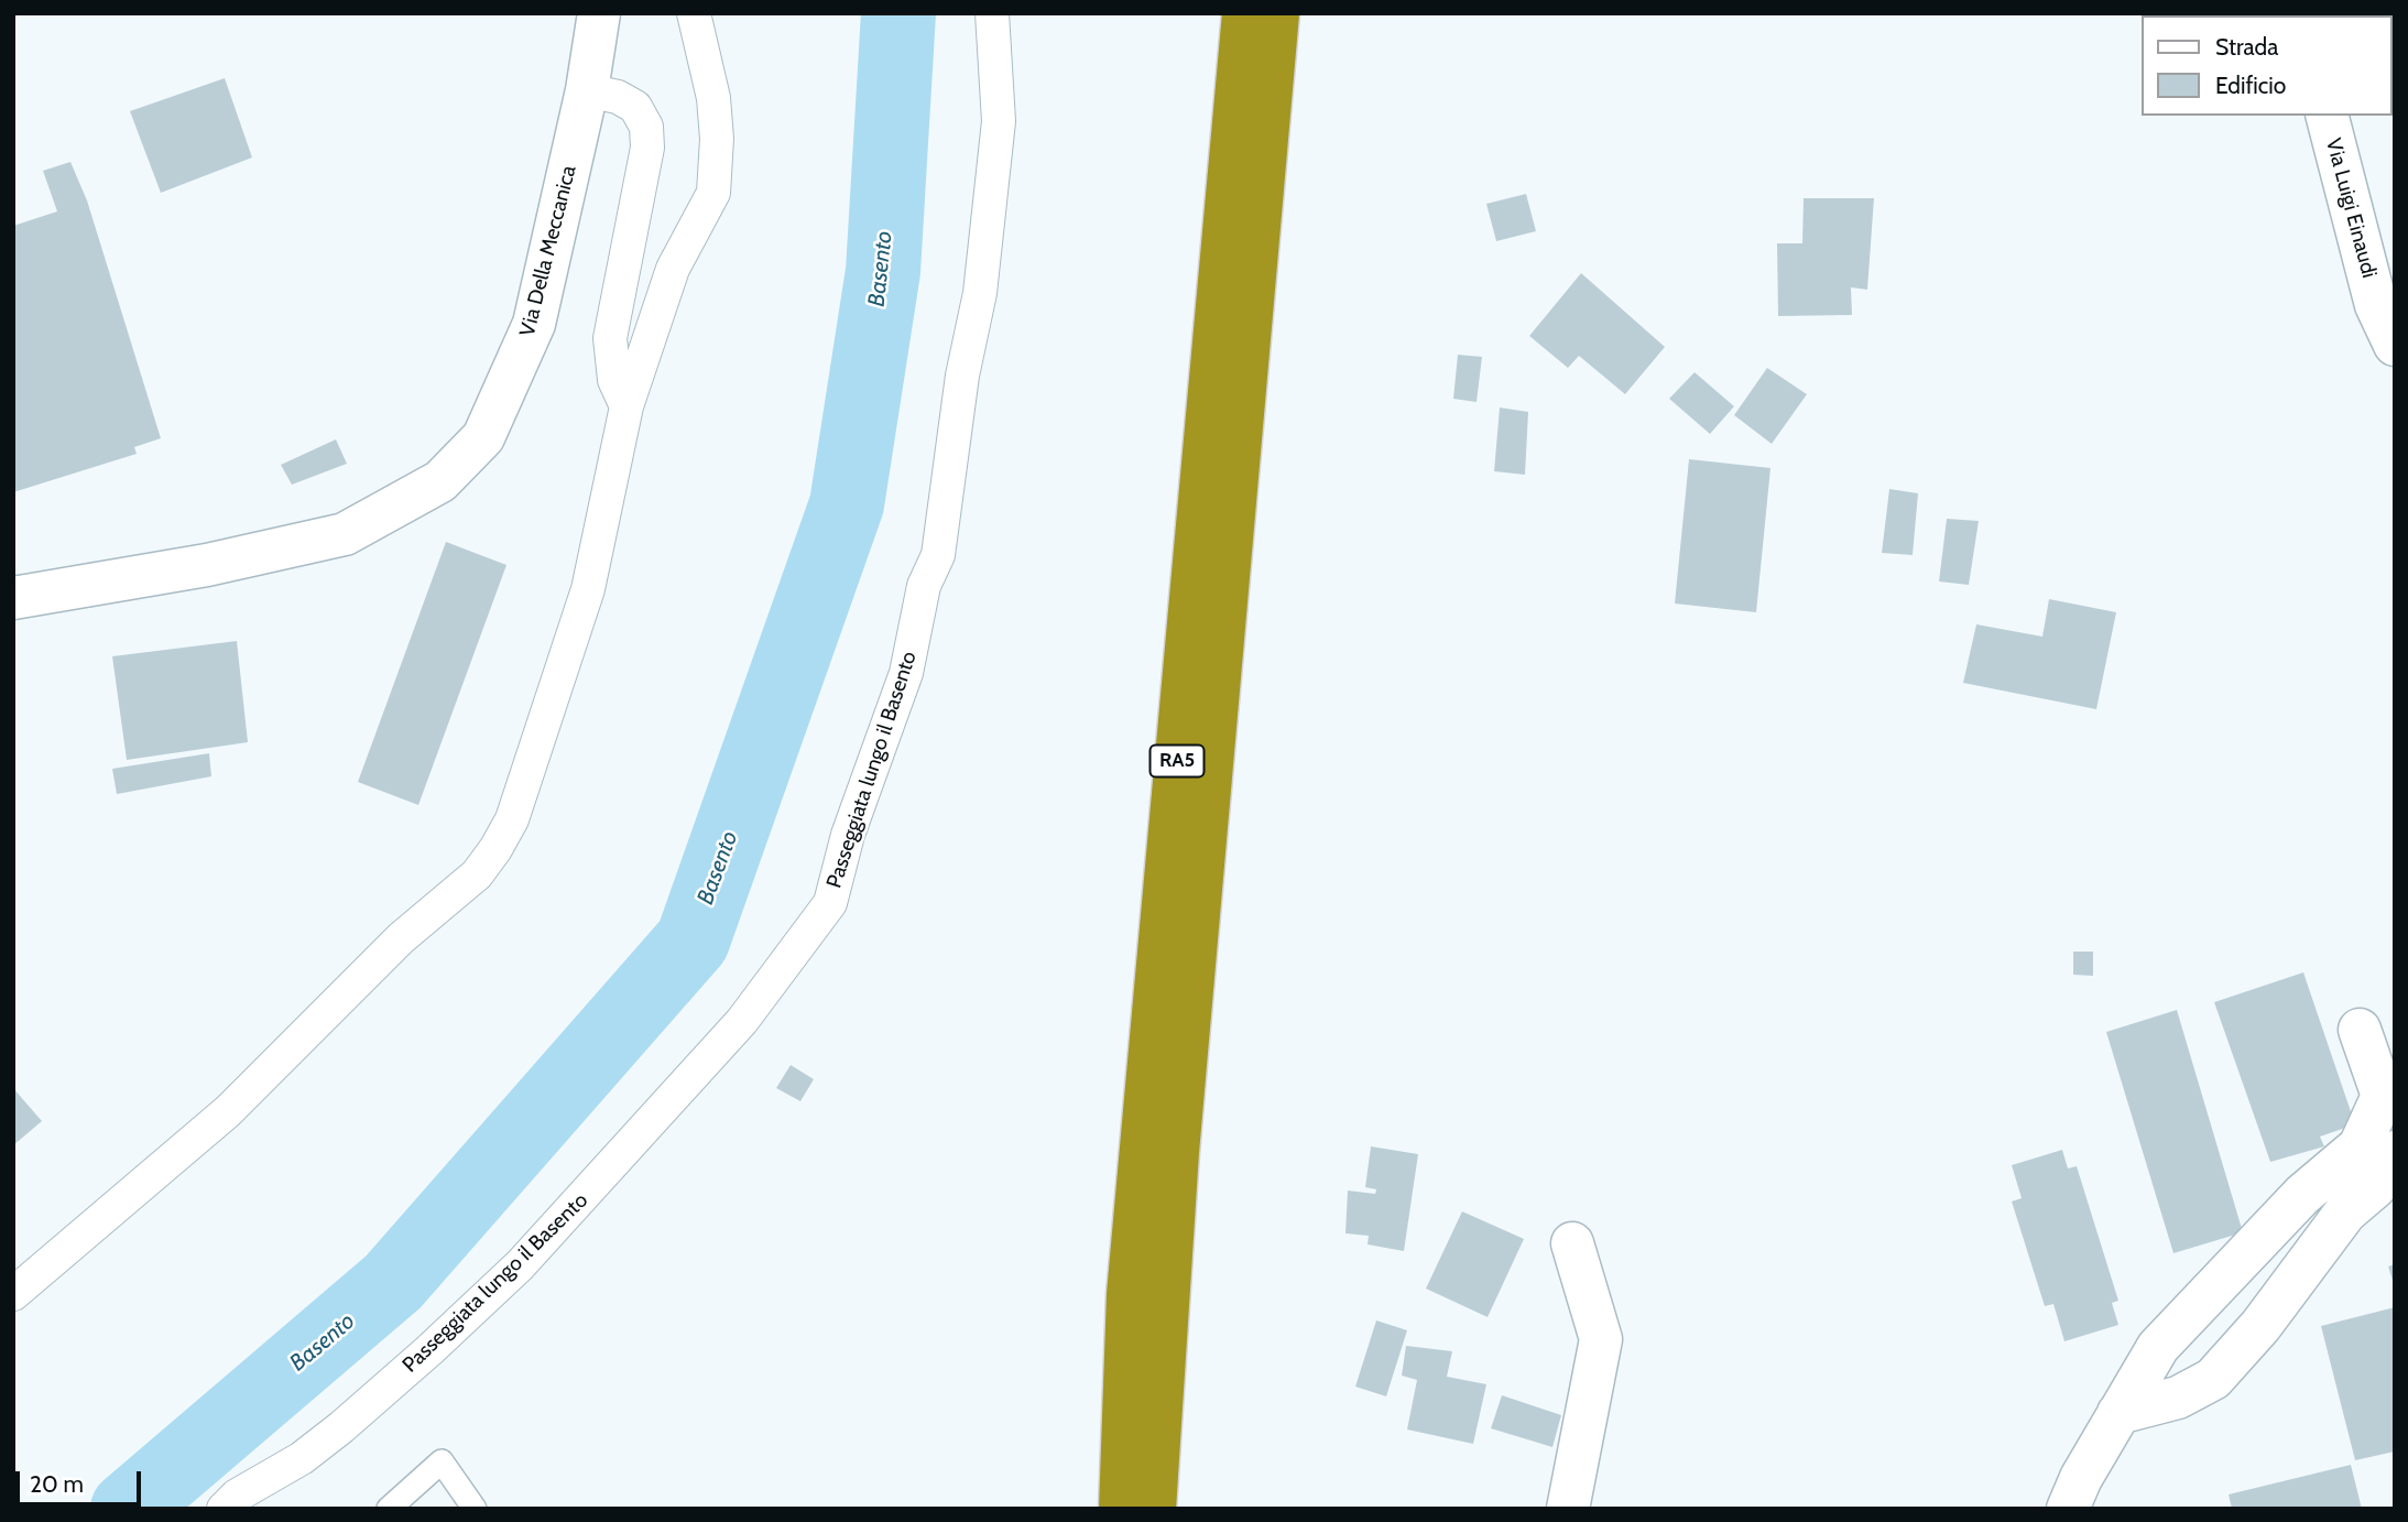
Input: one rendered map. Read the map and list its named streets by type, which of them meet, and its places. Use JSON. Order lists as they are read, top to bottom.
{
  "streets": {
    "highway": ["RA5"],
    "street": ["Via Luigi Einaudi", "Via Della Meccanica", "Passeggiata lungo il Basento"]
  },
  "water": ["Basento"],
  "legend": ["Strada", "Edificio"],
  "scale_bar": "20 m"
}
